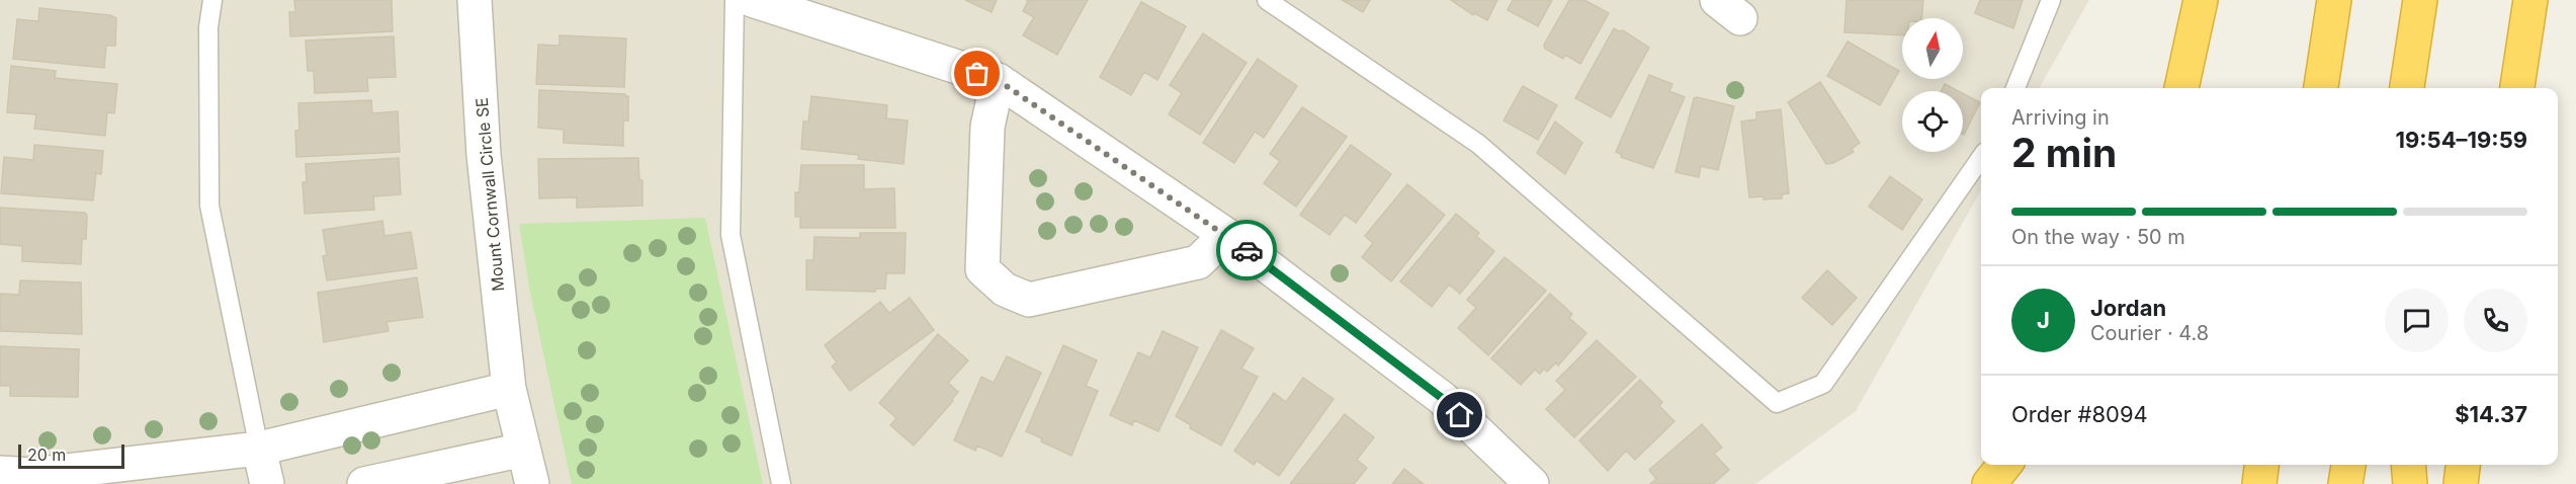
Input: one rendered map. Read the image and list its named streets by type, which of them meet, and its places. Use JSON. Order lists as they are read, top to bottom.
{
  "streets": {
    "street": ["Mount Cornwall Circle SE"]
  },
  "scale_bar": "20 m",
  "north": "top",
  "page": {
    "heading": ["2 min", "Arriving in", "19:54–19:59"],
    "panel": [
      "Jordan",
      "Courier · 4.8",
      "Order #8094",
      "$14.37"
    ],
    "bar": "On the way · 50 m",
    "round": "J",
    "scale": "20 m"
  }
}
